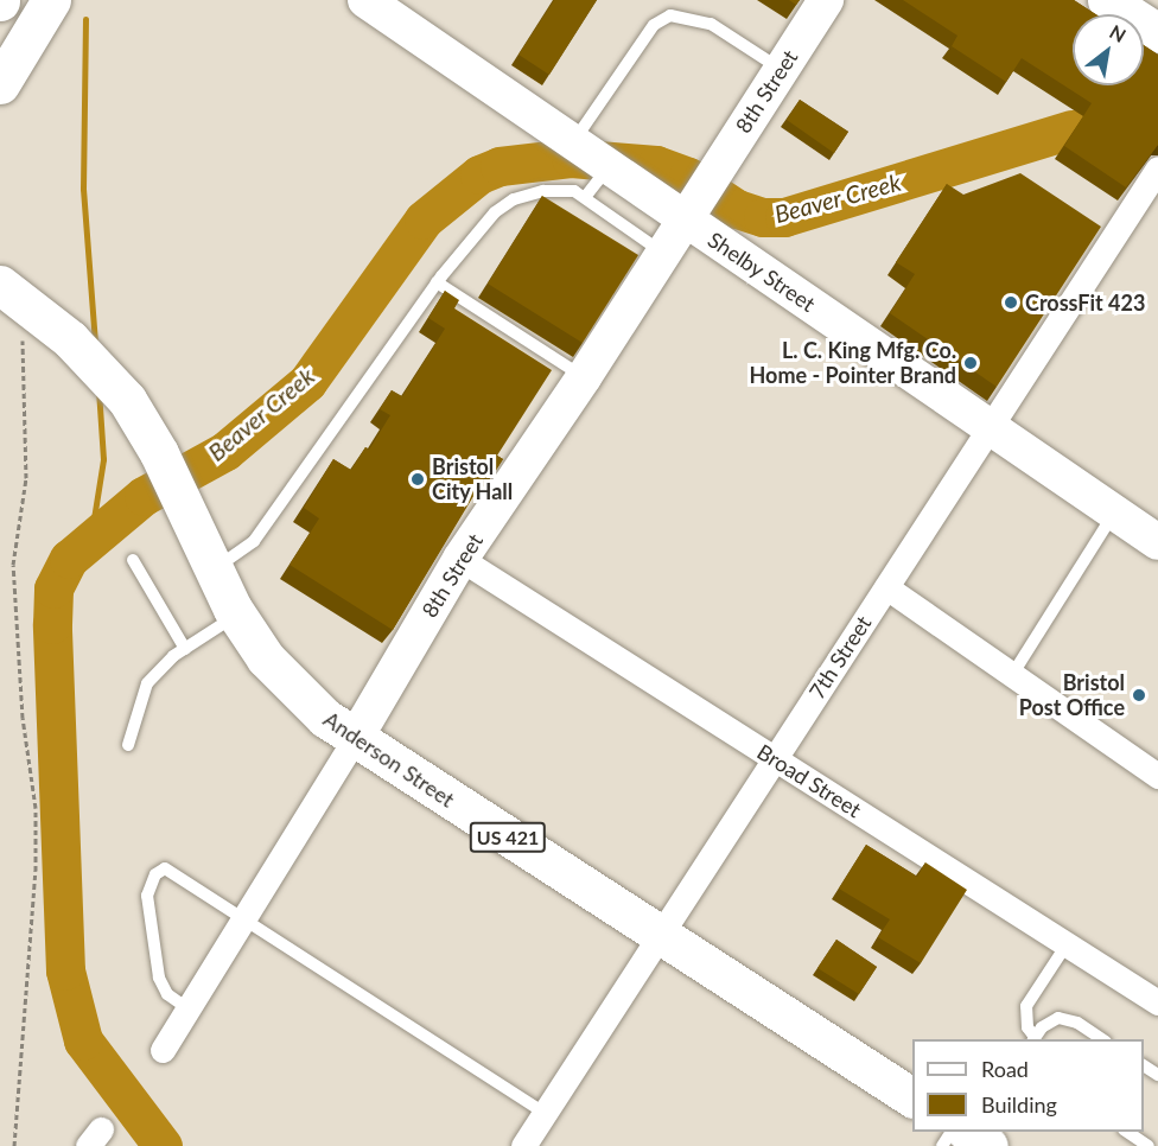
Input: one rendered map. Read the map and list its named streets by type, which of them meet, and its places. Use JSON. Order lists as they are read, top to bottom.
{
  "streets": {
    "main road": ["Anderson Street", "US 421"],
    "street": [
      "8th Street",
      "Shelby Street",
      "7th Street",
      "Broad Street"
    ]
  },
  "crossings": [
    ["8th Street", "Shelby Street"],
    ["8th Street", "Anderson Street"],
    ["8th Street", "Broad Street"],
    ["Shelby Street", "7th Street"],
    ["7th Street", "Anderson Street"],
    ["7th Street", "Broad Street"]
  ],
  "water": ["Beaver Creek"],
  "places": [
    "CrossFit 423",
    "L. C. King Mfg. Co. Home - Pointer Brand",
    "Bristol City Hall",
    "Bristol Post Office"
  ],
  "legend": ["Road", "Building"],
  "north": "top right"
}
